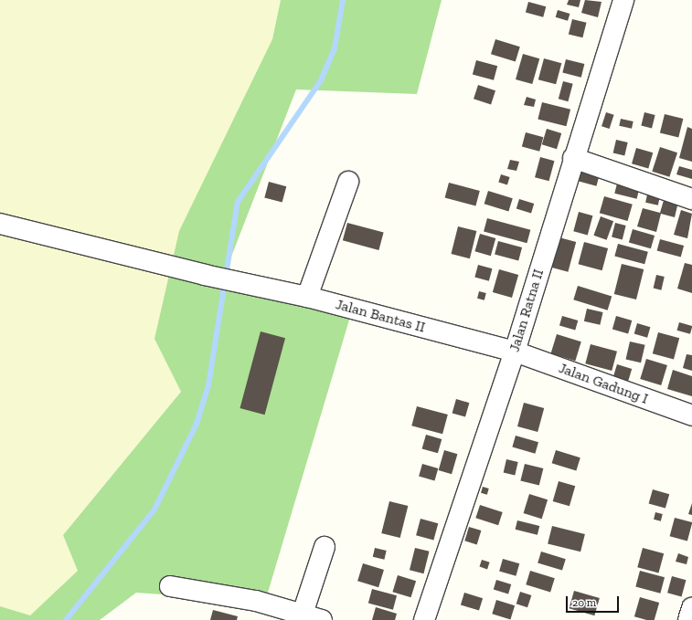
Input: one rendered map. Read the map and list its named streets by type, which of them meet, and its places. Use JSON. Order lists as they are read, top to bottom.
{
  "streets": {
    "street": ["Jalan Ratna II", "Jalan Bantas II", "Jalan Gadung I"]
  },
  "crossings": [
    ["Jalan Ratna II", "Jalan Bantas II"],
    ["Jalan Ratna II", "Jalan Gadung I"],
    ["Jalan Bantas II", "Jalan Gadung I"]
  ],
  "scale_bar": "20 m"
}
